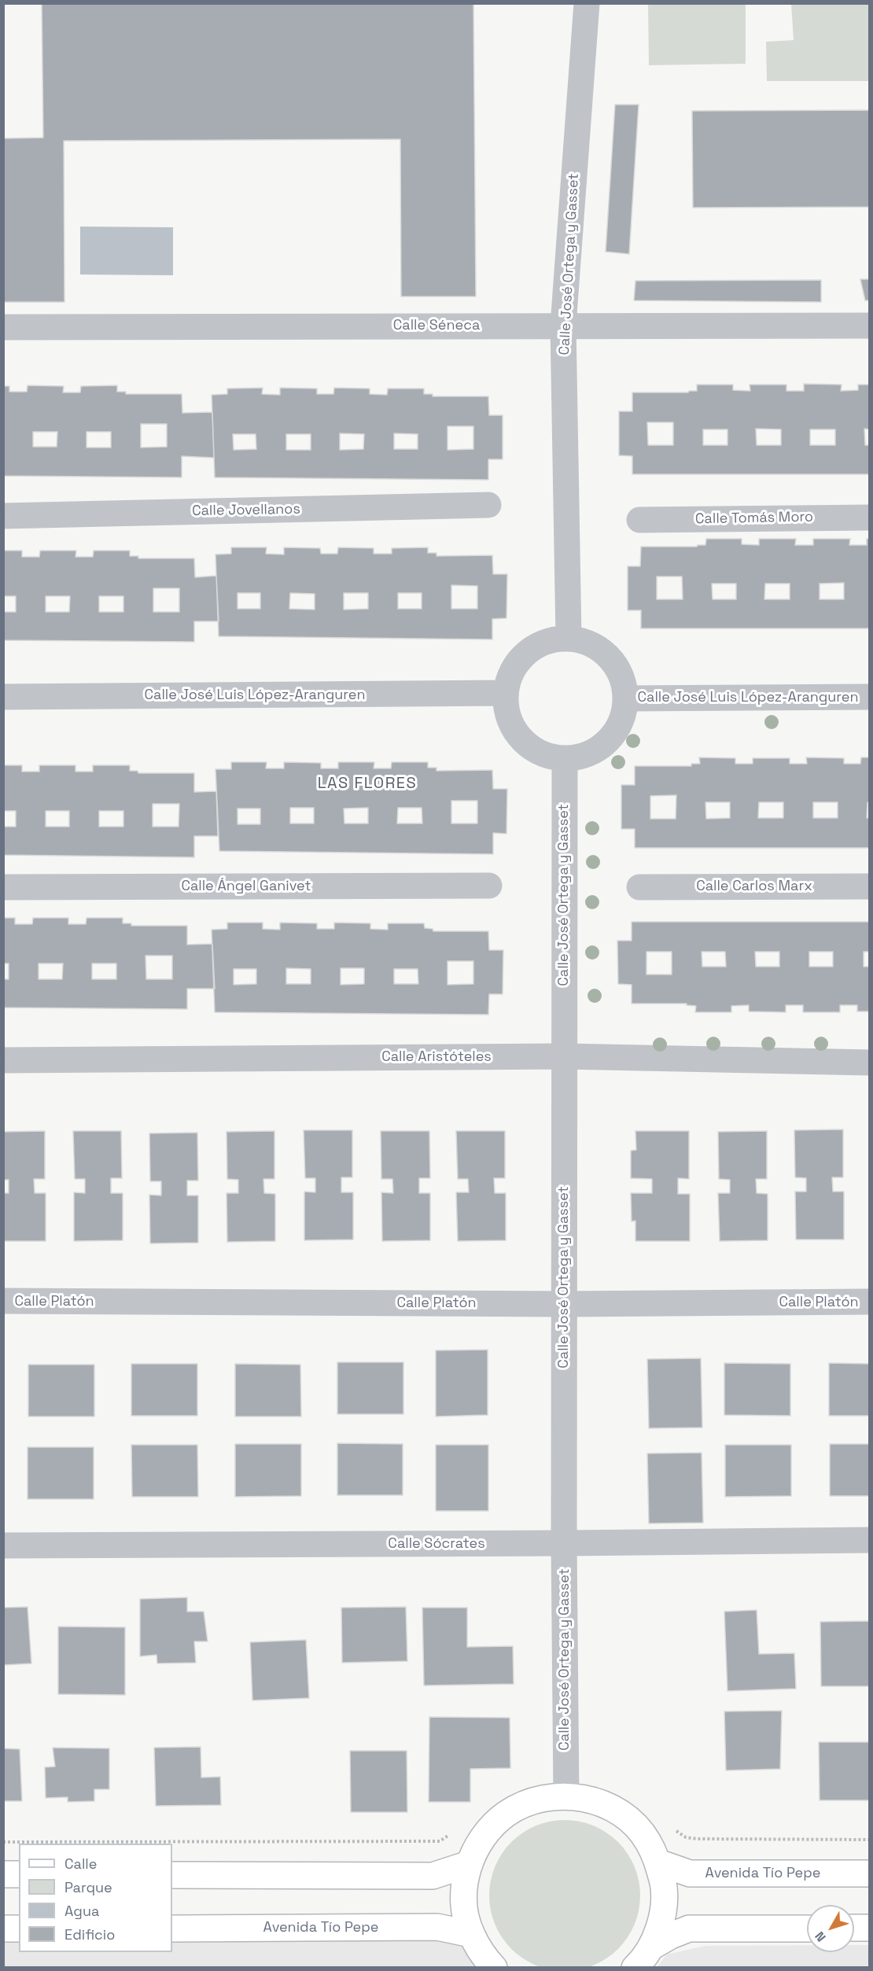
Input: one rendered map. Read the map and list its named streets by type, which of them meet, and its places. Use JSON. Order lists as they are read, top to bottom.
{
  "streets": {
    "main road": ["Avenida Tío Pepe"],
    "street": [
      "Calle José Ortega y Gasset",
      "Calle Séneca",
      "Calle Jovellanos",
      "Calle Tomás Moro",
      "Calle José Luis López-Aranguren",
      "Calle Ángel Ganivet",
      "Calle Carlos Marx",
      "Calle Aristóteles",
      "Calle Platón",
      "Calle Sócrates"
    ]
  },
  "crossings": [
    ["Calle José Ortega y Gasset", "Calle Séneca"],
    ["Calle José Ortega y Gasset", "Calle José Luis López-Aranguren"],
    ["Calle José Ortega y Gasset", "Calle Aristóteles"],
    ["Calle José Ortega y Gasset", "Calle Platón"],
    ["Calle José Ortega y Gasset", "Calle Sócrates"]
  ],
  "districts": ["LAS FLORES"],
  "legend": [
    "Calle",
    "Parque",
    "Agua",
    "Edificio"
  ],
  "north": "bottom left"
}
